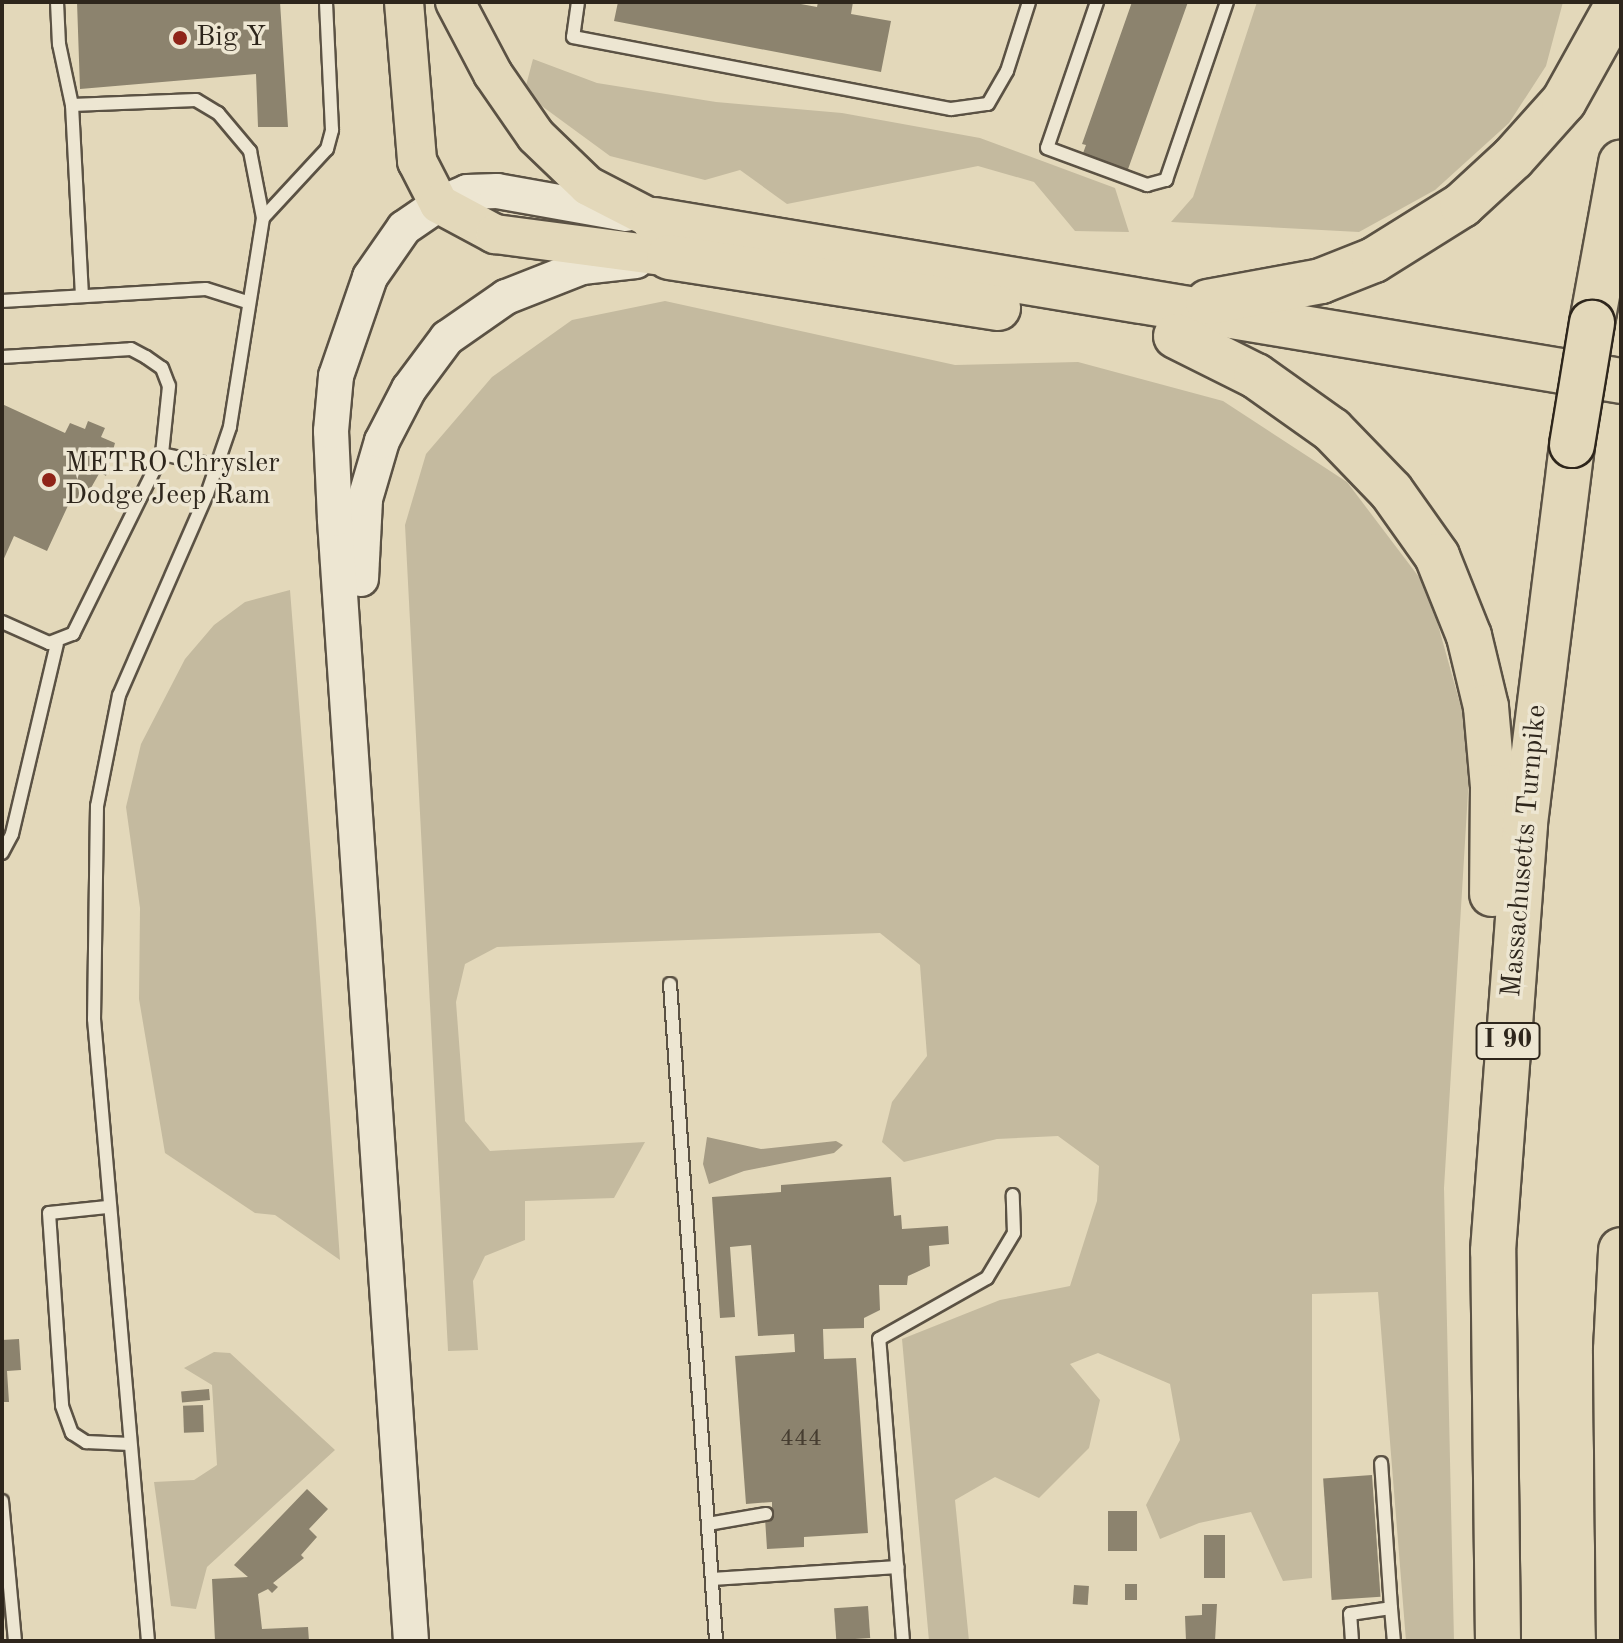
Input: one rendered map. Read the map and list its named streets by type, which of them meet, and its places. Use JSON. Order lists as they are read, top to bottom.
{
  "streets": {
    "highway": ["Massachusetts Turnpike", "I 90"]
  },
  "places": ["Big Y", "METRO Chrysler Dodge Jeep Ram"],
  "house_numbers": ["444"]
}
